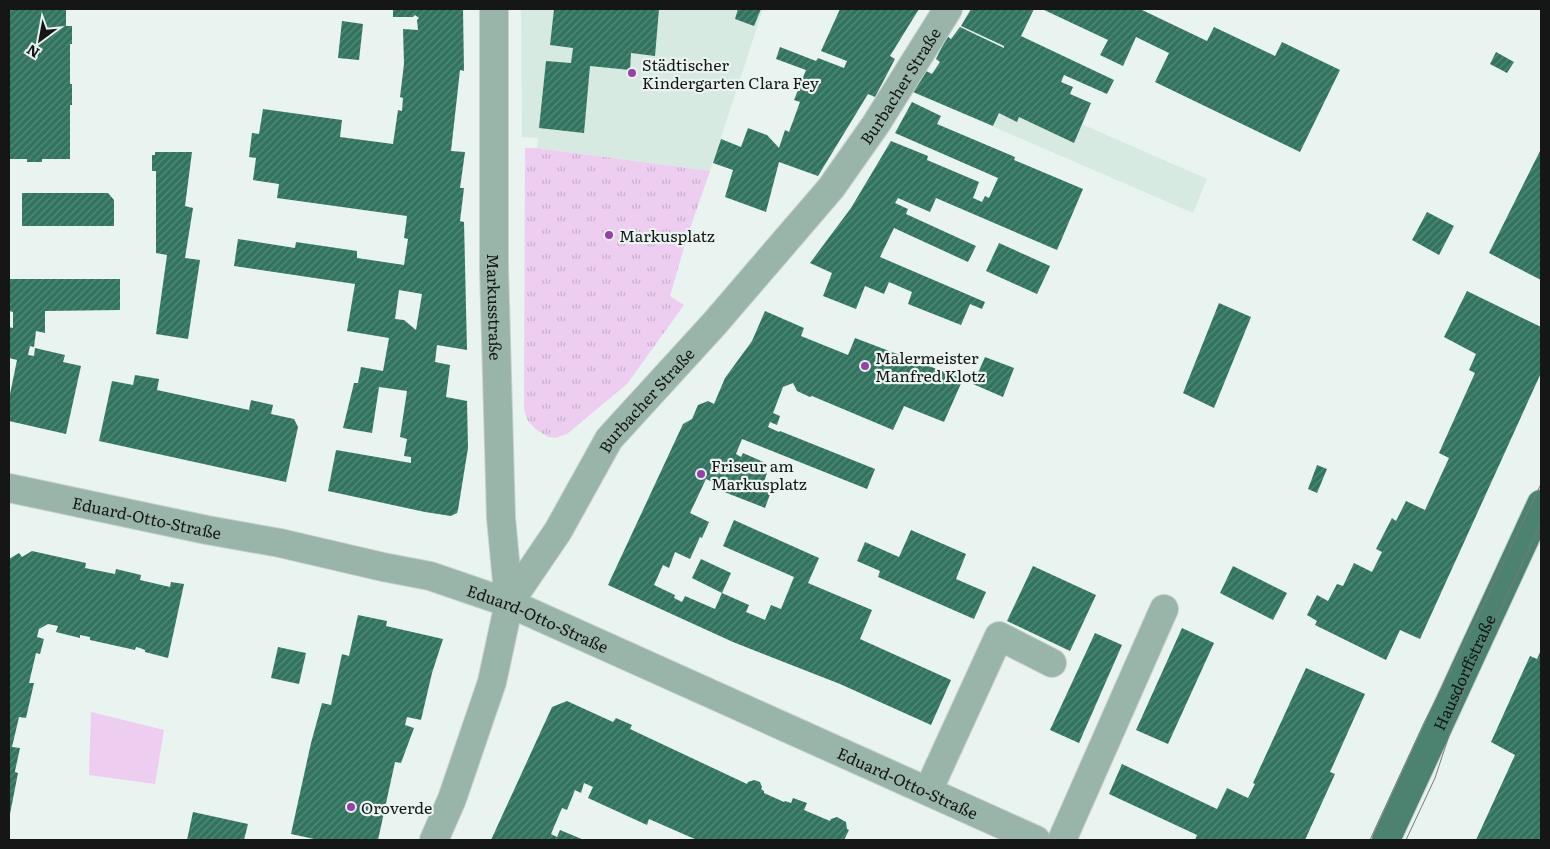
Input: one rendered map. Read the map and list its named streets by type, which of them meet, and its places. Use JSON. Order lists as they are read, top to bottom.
{
  "streets": {
    "main road": ["Hausdorffstraße"],
    "street": ["Burbacher Straße", "Markusstraße", "Eduard-Otto-Straße"]
  },
  "crossings": [
    ["Burbacher Straße", "Markusstraße"],
    ["Burbacher Straße", "Eduard-Otto-Straße"],
    ["Markusstraße", "Eduard-Otto-Straße"]
  ],
  "places": [
    "Städtischer Kindergarten Clara Fey",
    "Markusplatz",
    "Malermeister Manfred Klotz",
    "Friseur am Markusplatz",
    "Oroverde"
  ],
  "north": "bottom left"
}
